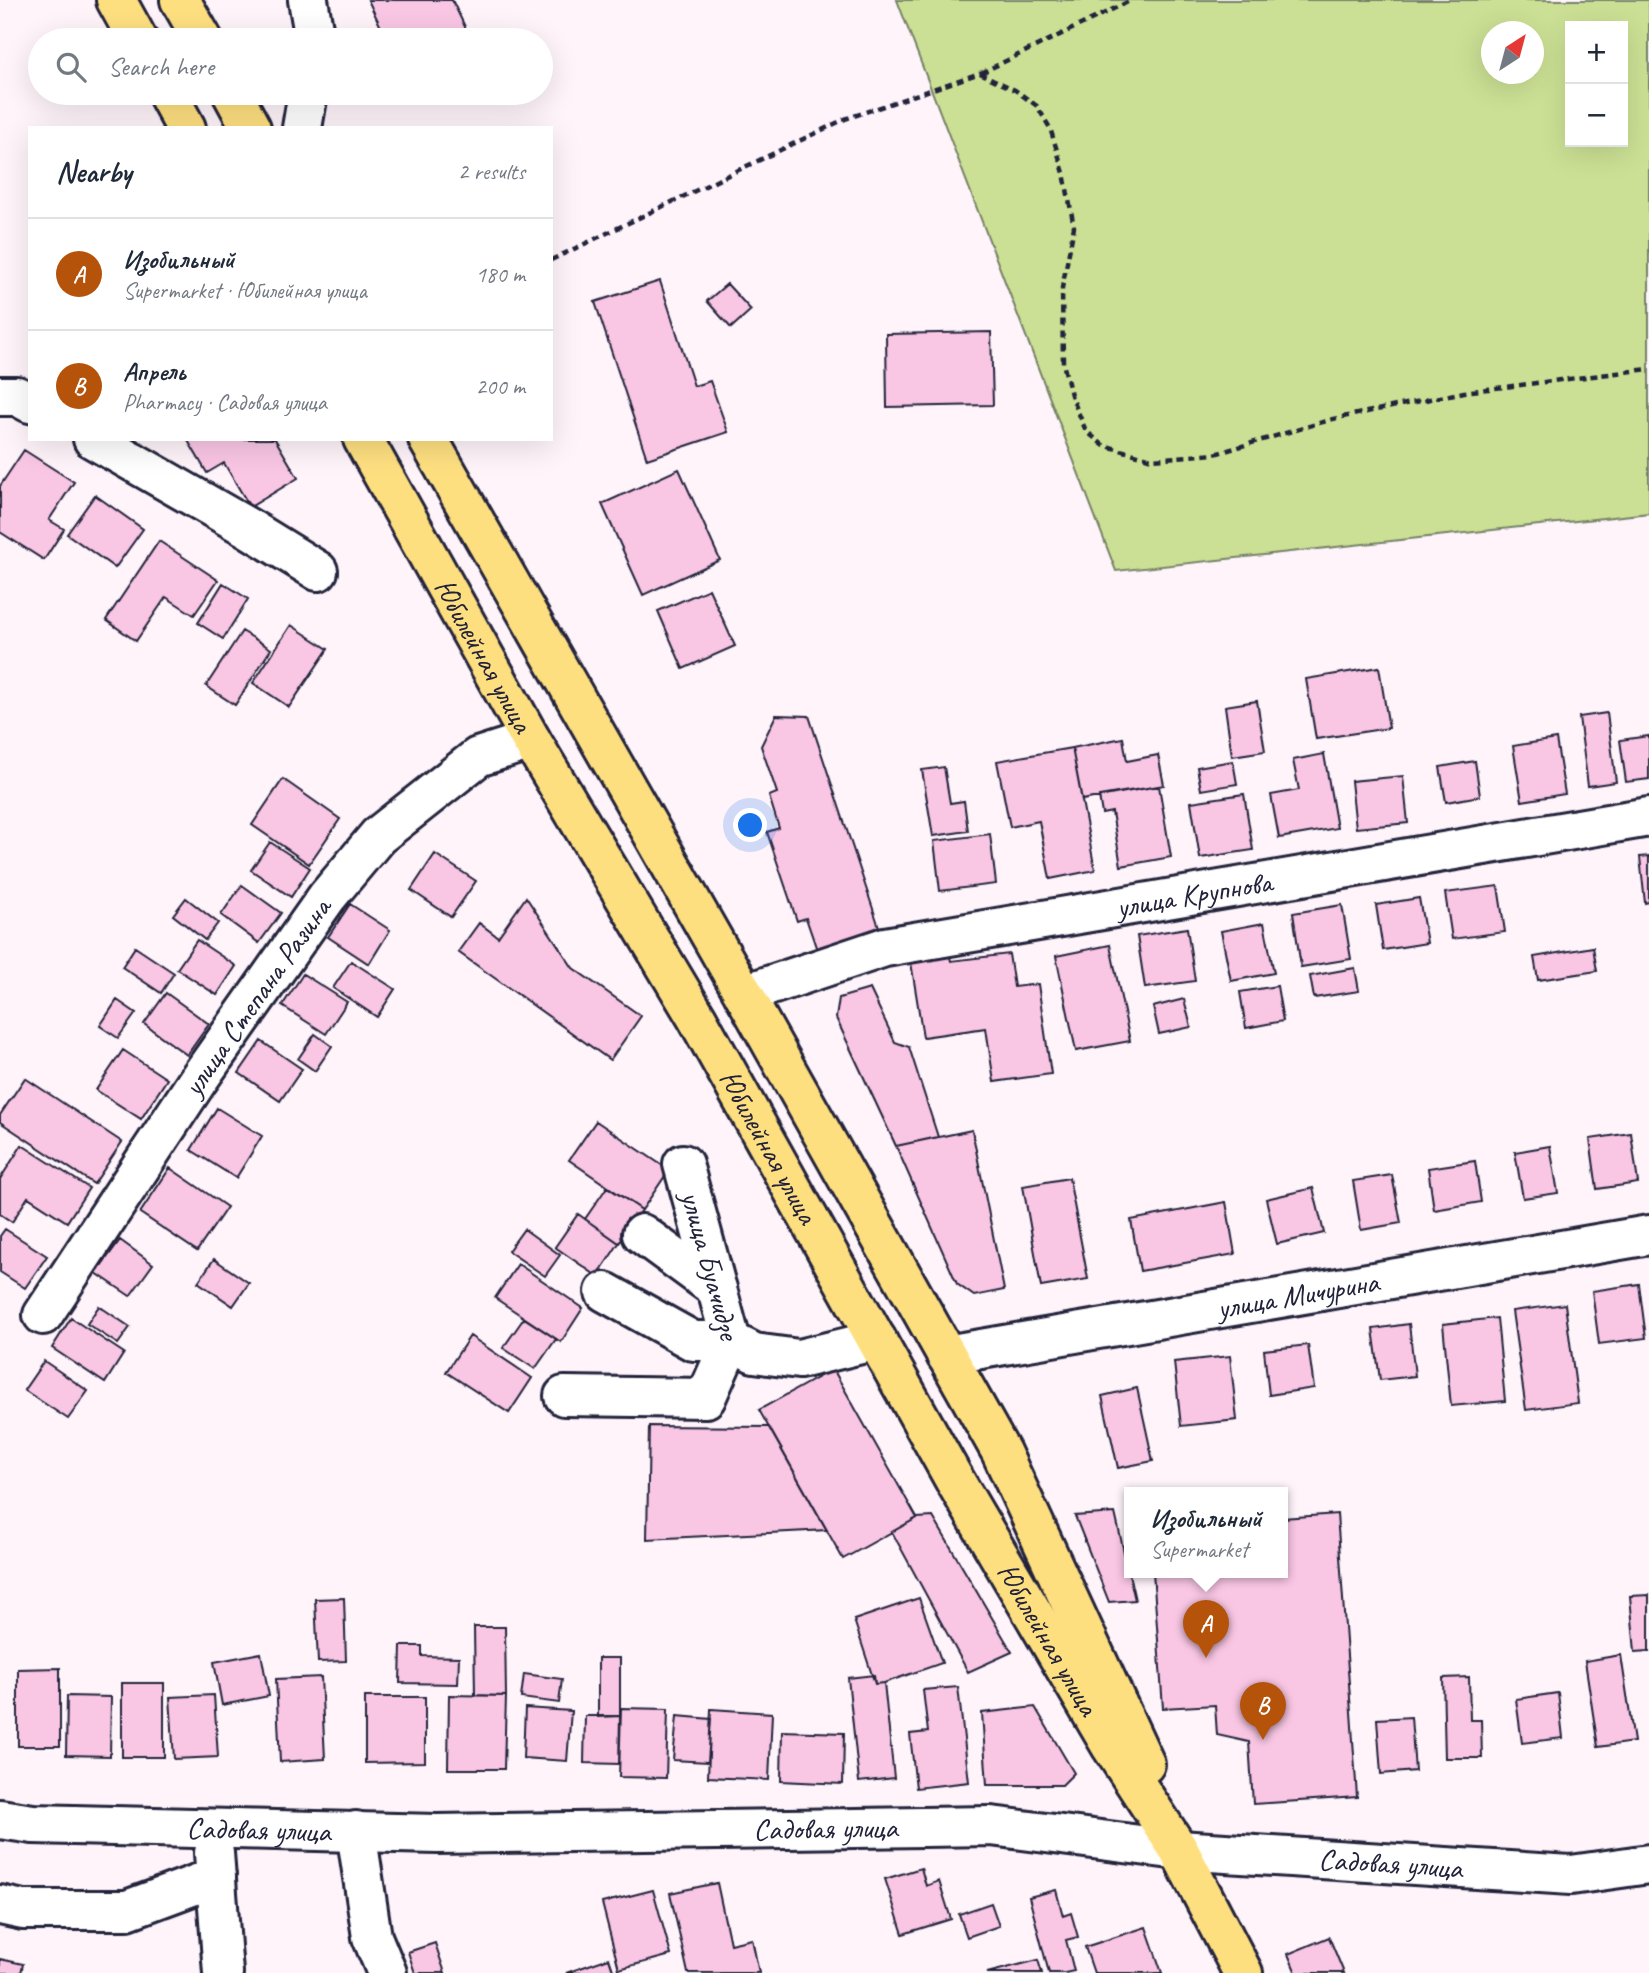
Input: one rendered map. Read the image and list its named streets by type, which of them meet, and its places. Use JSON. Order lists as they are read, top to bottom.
{
  "streets": {
    "main road": ["Юбилейная улица"],
    "street": [
      "улица Крупнова",
      "улица Степана Разина",
      "улица Буачидзе",
      "улица Мичурина",
      "Садовая улица"
    ]
  },
  "crossings": [
    ["Юбилейная улица", "улица Крупнова"],
    ["Юбилейная улица", "улица Степана Разина"],
    ["Юбилейная улица", "улица Буачидзе"],
    ["Юбилейная улица", "улица Мичурина"],
    ["Юбилейная улица", "Садовая улица"]
  ],
  "north": "top right",
  "page": {
    "map_buttons": ["+", "−"],
    "search": "Search here",
    "heading": ["Nearby", "2 results"],
    "list": [
      {
        "mark": "A",
        "name": "Изобильный",
        "note": "Supermarket · Юбилейная улица",
        "value": "180 m"
      },
      {
        "mark": "B",
        "name": "Апрель",
        "note": "Pharmacy · Садовая улица",
        "value": "200 m"
      }
    ],
    "popup": ["Изобильный", "Supermarket"],
    "pins": ["A", "B"]
  }
}
